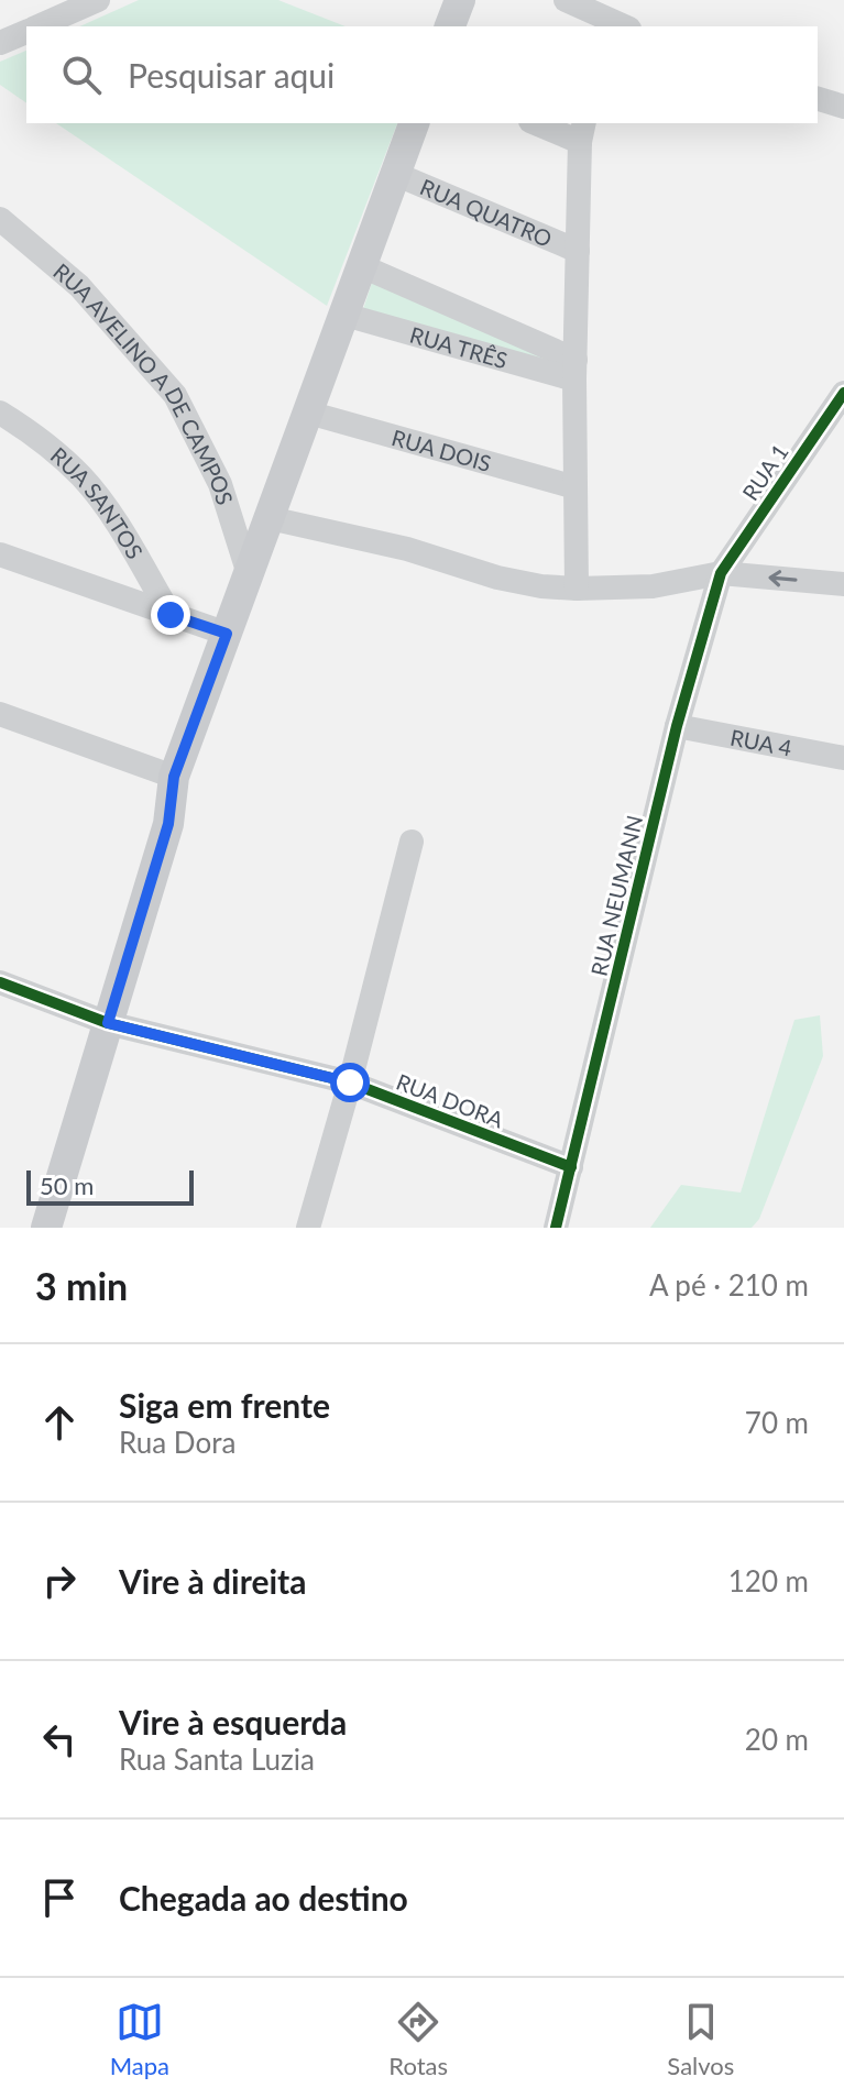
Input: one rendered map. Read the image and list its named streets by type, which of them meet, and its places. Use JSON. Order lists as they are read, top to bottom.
{
  "streets": {
    "street": [
      "RUA QUATRO",
      "RUA TRÊS",
      "RUA AVELINO A DE CAMPOS",
      "RUA DOIS",
      "RUA 1",
      "RUA SANTOS",
      "RUA 4",
      "RUA NEUMANN",
      "RUA DORA"
    ]
  },
  "crossings": [
    ["RUA 1", "RUA NEUMANN"],
    ["RUA 4", "RUA NEUMANN"],
    ["RUA NEUMANN", "RUA DORA"]
  ],
  "scale_bar": "50 m",
  "page": {
    "search": "Pesquisar aqui",
    "scale": "50 m",
    "heading": ["3 min", "A pé · 210 m"],
    "list": [
      ["Siga em frente", "Rua Dora", "70 m"],
      ["Vire à direita", "120 m"],
      ["Vire à esquerda", "Rua Santa Luzia", "20 m"],
      "Chegada ao destino"
    ],
    "nav": ["Mapa", "Rotas", "Salvos"]
  }
}
